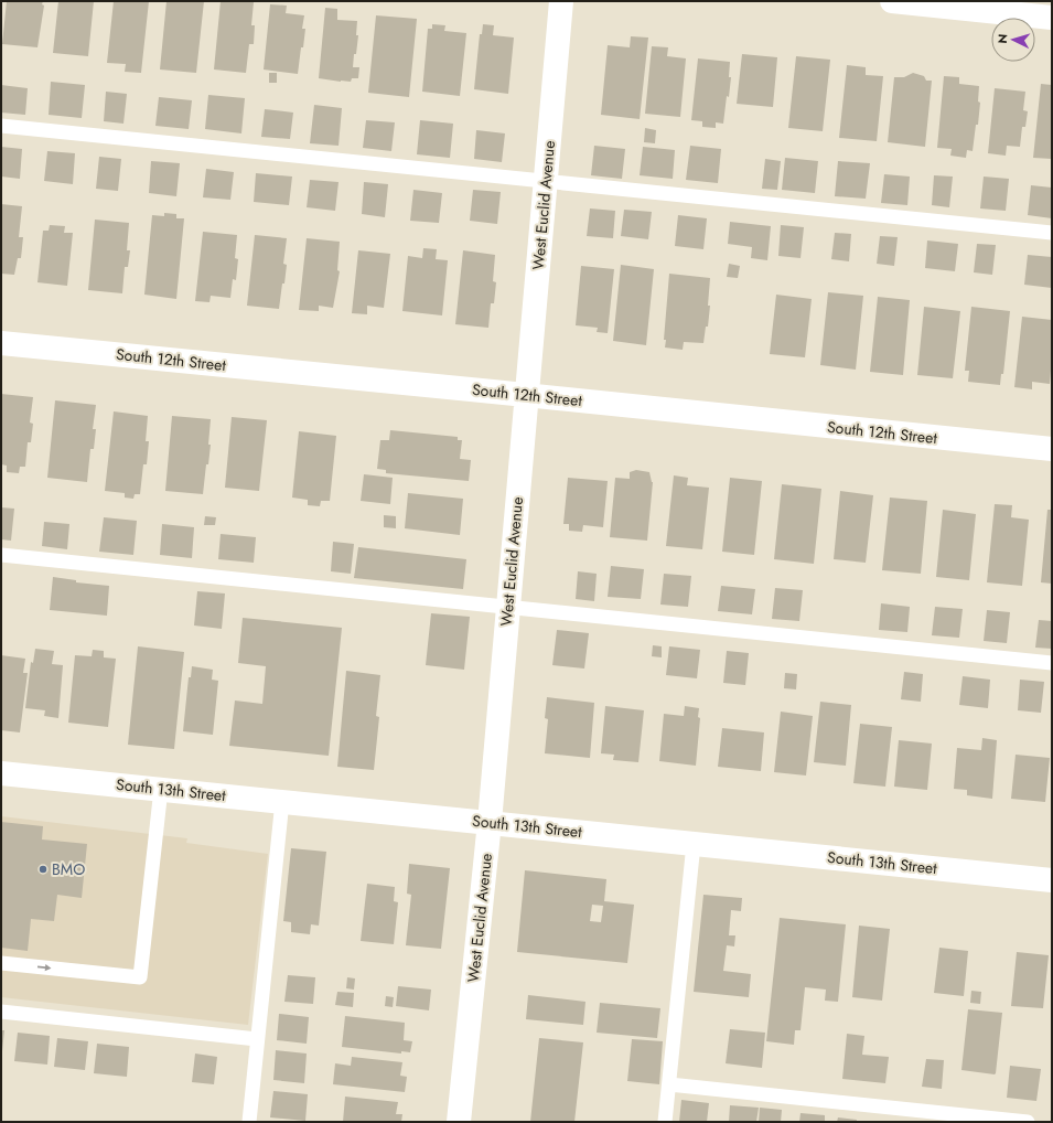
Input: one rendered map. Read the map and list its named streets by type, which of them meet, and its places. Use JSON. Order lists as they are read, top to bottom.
{
  "streets": {
    "street": ["West Euclid Avenue", "South 12th Street", "South 13th Street"]
  },
  "crossings": [
    ["West Euclid Avenue", "South 12th Street"],
    ["West Euclid Avenue", "South 13th Street"]
  ],
  "places": ["BMO"],
  "north": "left"
}
